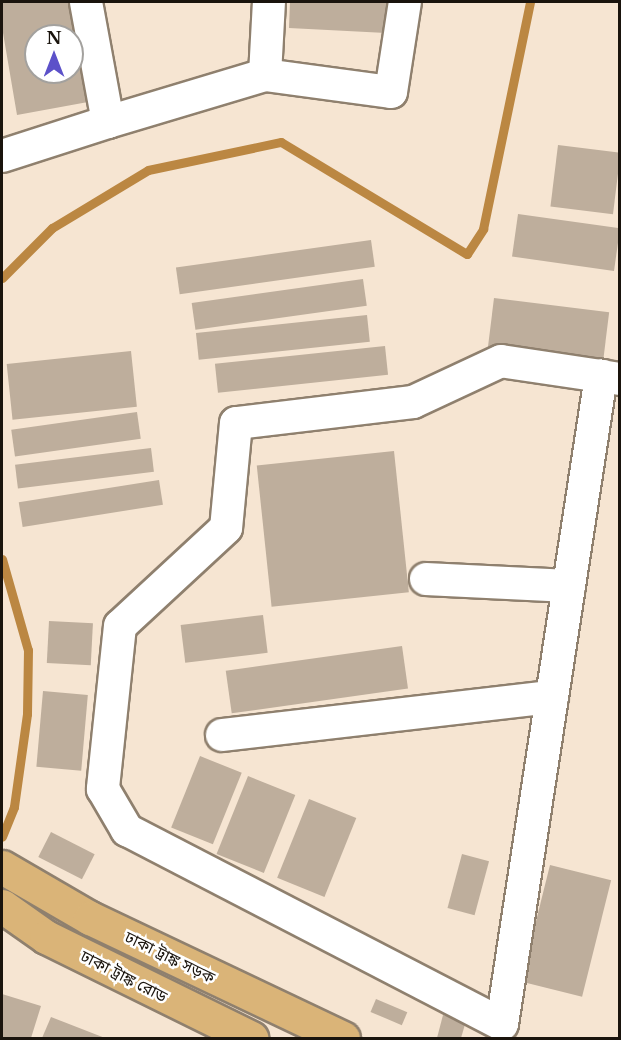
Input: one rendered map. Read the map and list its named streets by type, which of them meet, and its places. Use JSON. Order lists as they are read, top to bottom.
{
  "streets": {
    "main road": ["ঢাকা ট্রাঙ্ক সড়ক", "ঢাকা ট্রাঙ্ক রোড"]
  },
  "north": "top"
}
